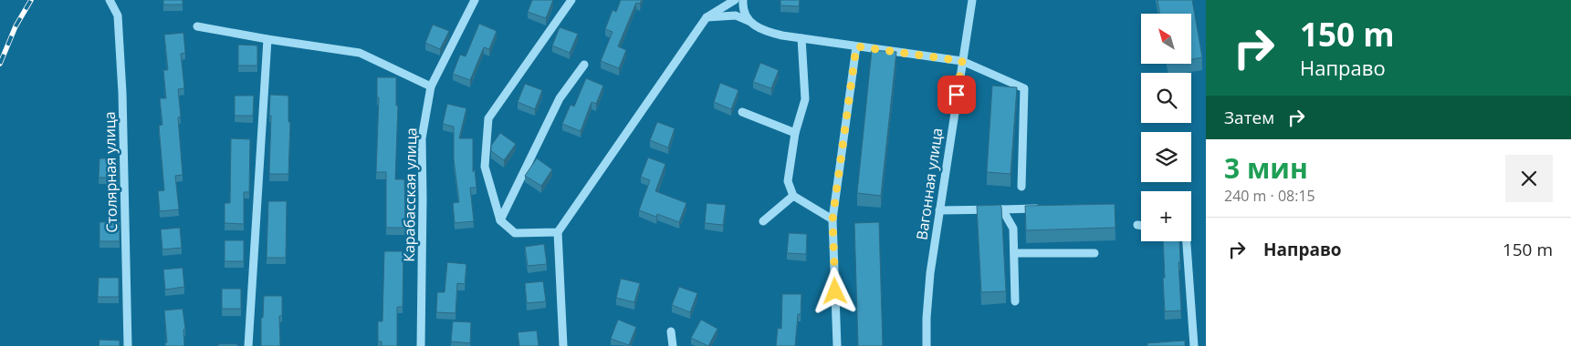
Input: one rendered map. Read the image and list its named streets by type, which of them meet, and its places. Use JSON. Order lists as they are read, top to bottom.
{
  "streets": {
    "street": ["Столярная улица", "Вагонная улица", "Карабасская улица"]
  },
  "north": "top left",
  "page": {
    "turn": ["150 m", "Направо"],
    "map_buttons": "+",
    "then": "Затем",
    "heading": ["3 мин", "240 m · 08:15"],
    "list": [
      {
        "name": "Направо",
        "value": "150 m"
      }
    ]
  }
}
